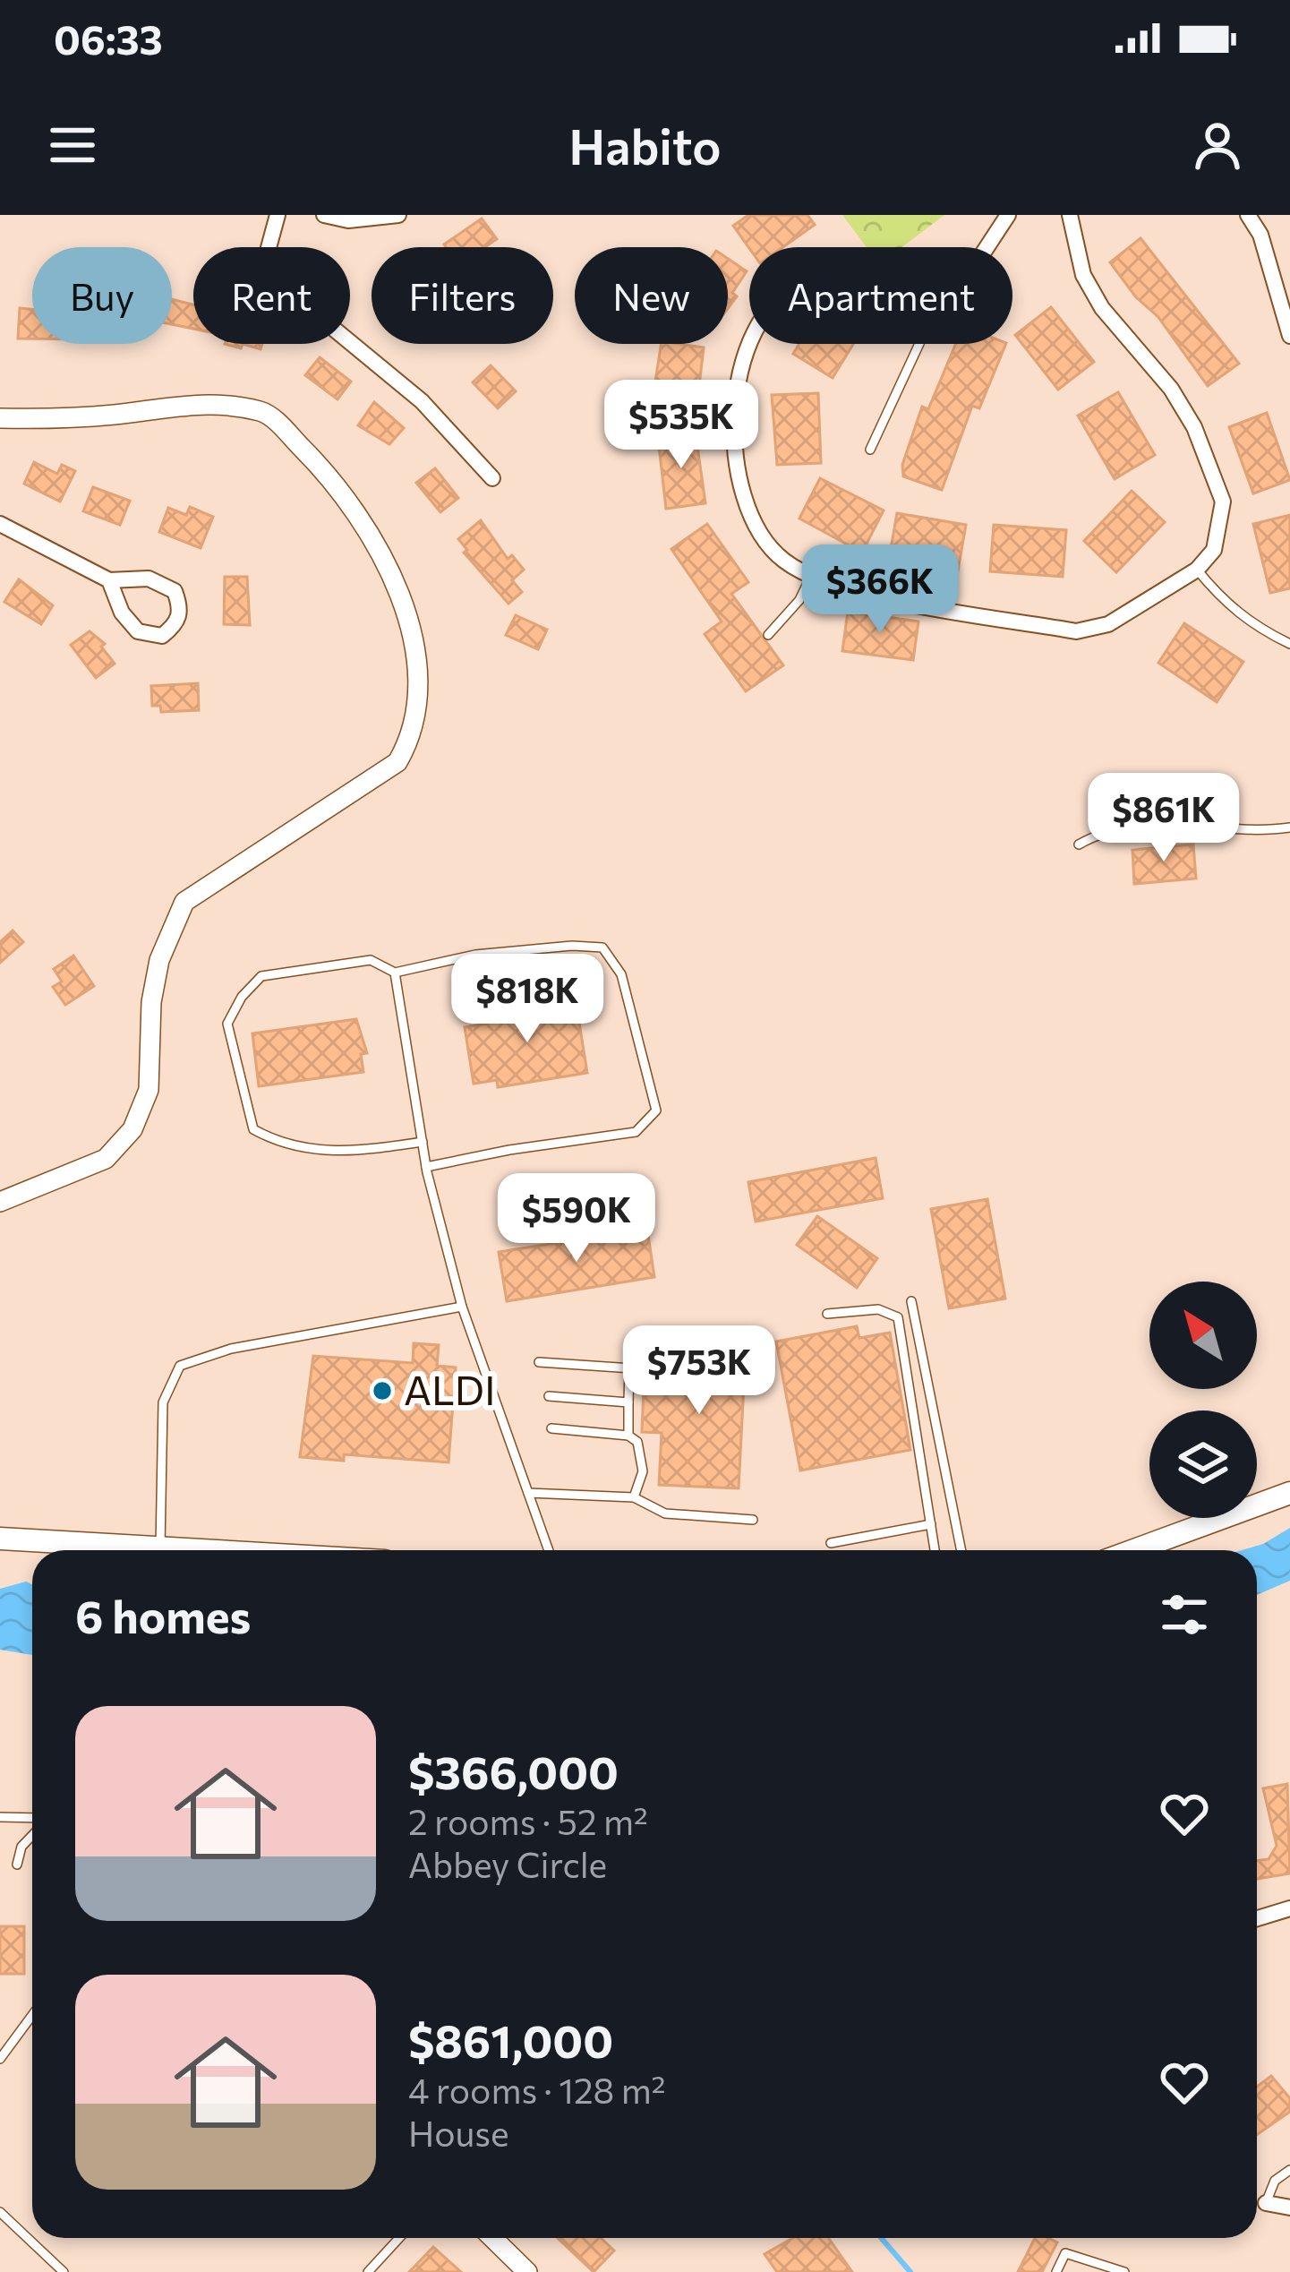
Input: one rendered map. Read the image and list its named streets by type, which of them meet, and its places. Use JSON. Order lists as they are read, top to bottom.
{
  "places": ["ALDI"],
  "north": "top left",
  "page": {
    "status": "06:33",
    "header": "Habito",
    "chip": [
      "Buy",
      "Rent",
      "Filters",
      "New",
      "Apartment"
    ],
    "price": [
      "$535K",
      "$366K",
      "$861K",
      "$818K",
      "$590K",
      "$753K"
    ],
    "heading": "6 homes",
    "list": [
      {
        "name": "$366,000",
        "note": "2 rooms · 52 m² · Abbey Circle"
      },
      {
        "name": "$861,000",
        "note": "4 rooms · 128 m² · House"
      }
    ]
  }
}
